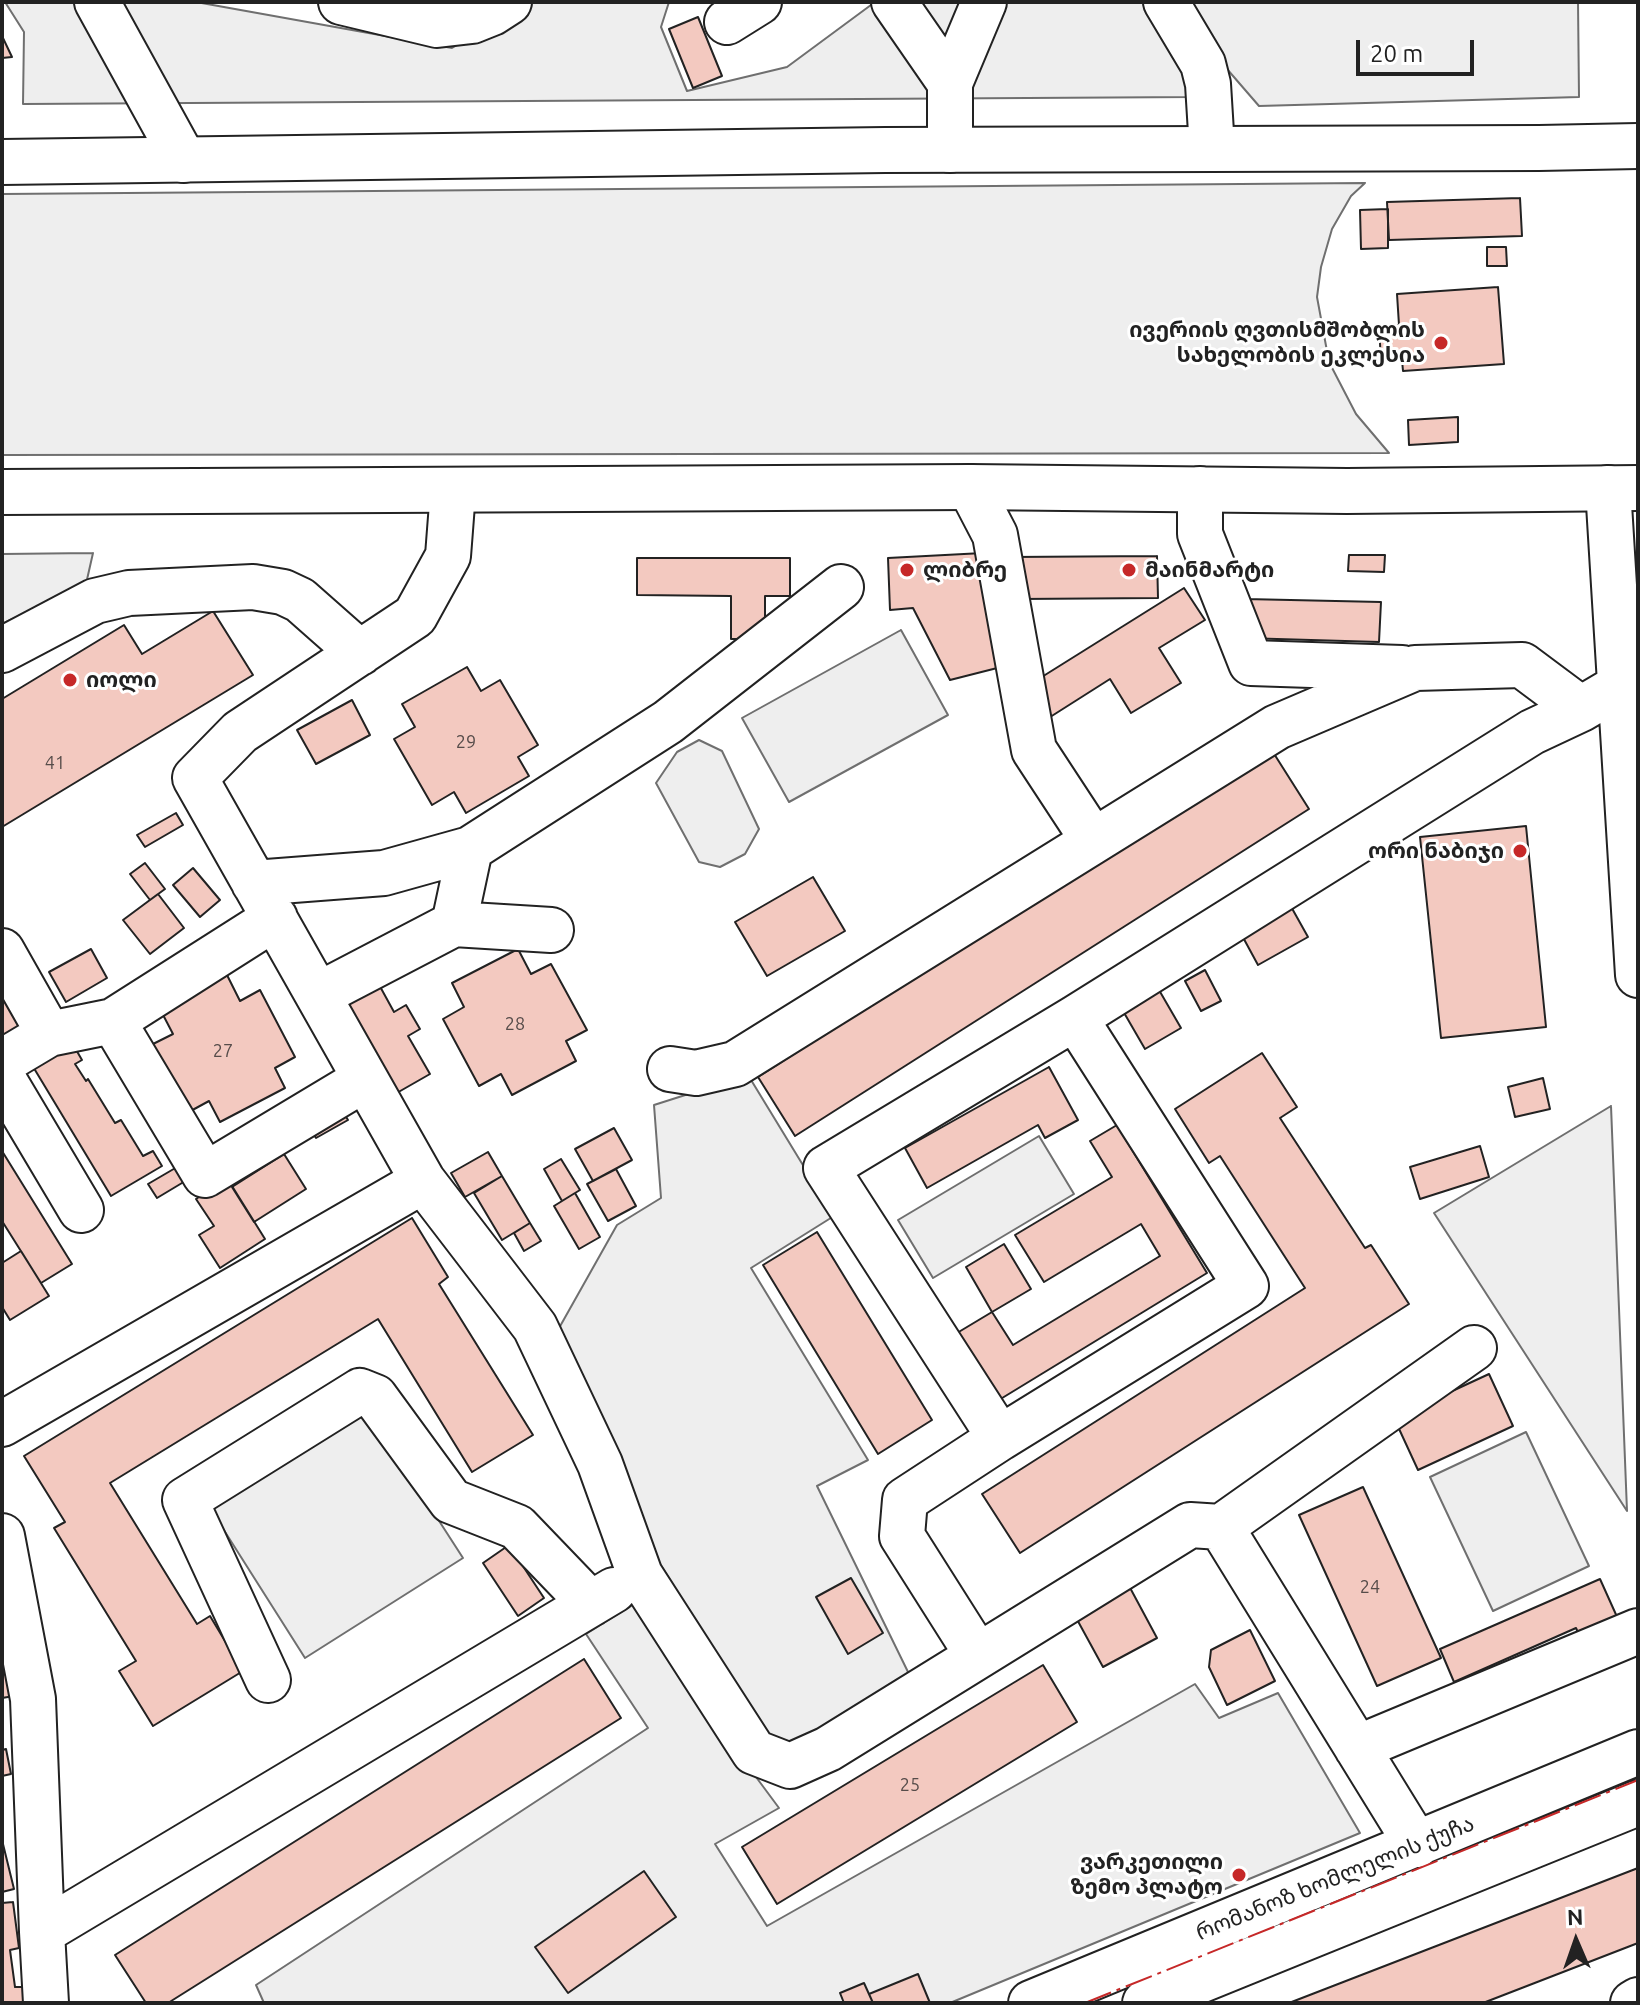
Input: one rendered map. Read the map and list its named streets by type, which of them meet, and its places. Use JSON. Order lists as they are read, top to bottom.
{
  "streets": {
    "main road": ["რომანოზ ხომლელის ქუჩა"]
  },
  "places": [
    "ივერიის ღვთისმშობლის სახელობის ეკლესია",
    "ლიბრე",
    "მაინმარტი",
    "იოლი",
    "ორი ნაბიჯი",
    "ვარკეთილი ზემო პლატო"
  ],
  "house_numbers": [
    "29",
    "41",
    "28",
    "27",
    "24",
    "25"
  ],
  "scale_bar": "20 m",
  "north": "top"
}
